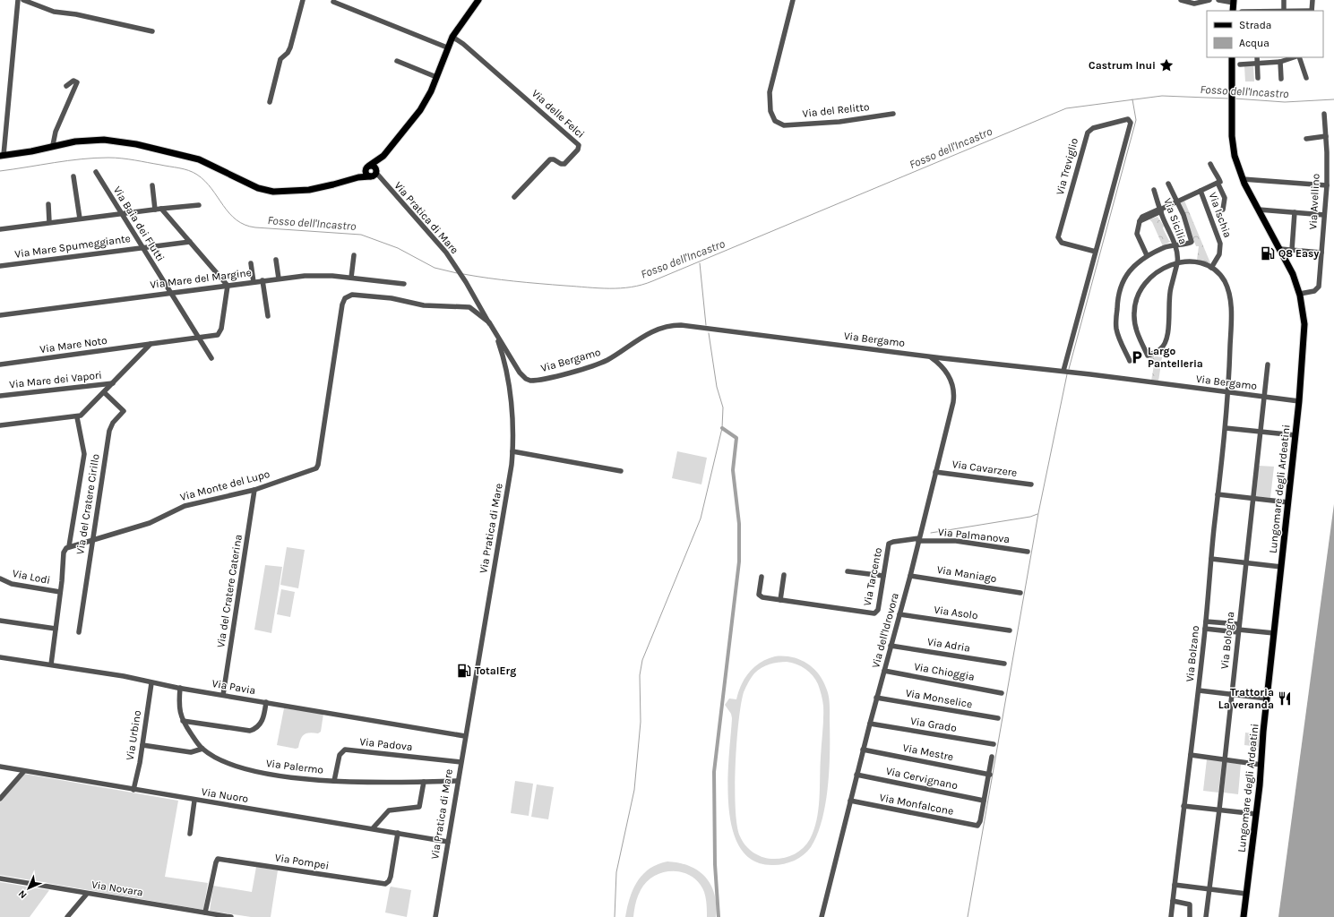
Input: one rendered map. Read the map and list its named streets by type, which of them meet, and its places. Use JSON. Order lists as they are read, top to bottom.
{
  "streets": {
    "main road": ["Lungomare degli Ardeatini"],
    "street": [
      "Via del Relitto",
      "Via delle Felci",
      "Via Treviglio",
      "Via Avellino",
      "Via Ischia",
      "Via Pratica di Mare",
      "Via Sicilia",
      "Via Baia dei Flutti",
      "Via Mare Spumeggiante",
      "Via Mare del Margine",
      "Via Bergamo",
      "Via Mare Noto",
      "Via Mare dei Vapori",
      "Via Cavarzere",
      "Via Monte del Lupo",
      "Via del Cratere Cirillo",
      "Via Palmanova",
      "Via Maniago",
      "Via Lodi",
      "Via Tarcento",
      "Via del Cratere Caterina",
      "Via Asolo",
      "Via dell'Idrovora",
      "Via Bologna",
      "Via Adria",
      "Via Bolzano",
      "Via Chioggia",
      "Via Pavia",
      "Via Monselice",
      "Via Grado",
      "Via Urbino",
      "Via Padova",
      "Via Mestre",
      "Via Palermo",
      "Via Cervignano",
      "Via Nuoro",
      "Via Monfalcone",
      "Via Pompei",
      "Via Novara"
    ]
  },
  "crossings": [
    ["Via Treviglio", "Via Bergamo"],
    ["Via Avellino", "Lungomare degli Ardeatini"],
    ["Via Ischia", "Via Sicilia"],
    ["Via Ischia", "Via Bolzano"],
    ["Via Pratica di Mare", "Via Bergamo"],
    ["Via Pratica di Mare", "Via Monte del Lupo"],
    ["Via Pratica di Mare", "Via Pavia"],
    ["Via Pratica di Mare", "Via Padova"],
    ["Via Pratica di Mare", "Via Palermo"],
    ["Via Pratica di Mare", "Via Nuoro"],
    ["Via Baia dei Flutti", "Via Mare Spumeggiante"],
    ["Via Baia dei Flutti", "Via Mare del Margine"],
    ["Via Baia dei Flutti", "Via Mare Noto"],
    ["Via Mare del Margine", "Via Mare Noto"],
    ["Via Bergamo", "Via Monte del Lupo"],
    ["Via Bergamo", "Lungomare degli Ardeatini"],
    ["Via Bergamo", "Via dell'Idrovora"],
    ["Via Bergamo", "Via Bologna"],
    ["Via Bergamo", "Via Bolzano"],
    ["Via Cavarzere", "Via dell'Idrovora"],
    ["Via Monte del Lupo", "Via del Cratere Cirillo"],
    ["Via Monte del Lupo", "Via del Cratere Caterina"],
    ["Via Palmanova", "Via Tarcento"],
    ["Via Palmanova", "Via dell'Idrovora"],
    ["Via Maniago", "Via dell'Idrovora"],
    ["Via Tarcento", "Via dell'Idrovora"],
    ["Via del Cratere Caterina", "Via Pavia"],
    ["Via Asolo", "Via dell'Idrovora"],
    ["Via dell'Idrovora", "Via Adria"],
    ["Via dell'Idrovora", "Via Chioggia"],
    ["Via dell'Idrovora", "Via Monselice"],
    ["Via dell'Idrovora", "Via Grado"],
    ["Via dell'Idrovora", "Via Mestre"],
    ["Via dell'Idrovora", "Via Cervignano"],
    ["Via dell'Idrovora", "Via Monfalcone"],
    ["Via Pavia", "Via Urbino"],
    ["Via Pavia", "Via Palermo"],
    ["Via Urbino", "Via Nuoro"],
    ["Via Padova", "Via Palermo"],
    ["Via Cervignano", "Via Monfalcone"],
    ["Via Nuoro", "Via Pompei"],
    ["Via Pompei", "Via Novara"]
  ],
  "water": ["Fosso dell'Incastro"],
  "places": {
    "place": ["Castrum Inui"],
    "fuel station": ["Q8 Easy", "TotalErg"],
    "parking": ["Largo Pantelleria"],
    "restaurant": ["Trattoria La veranda"]
  },
  "legend": ["Strada", "Acqua"],
  "north": "bottom left"
}
